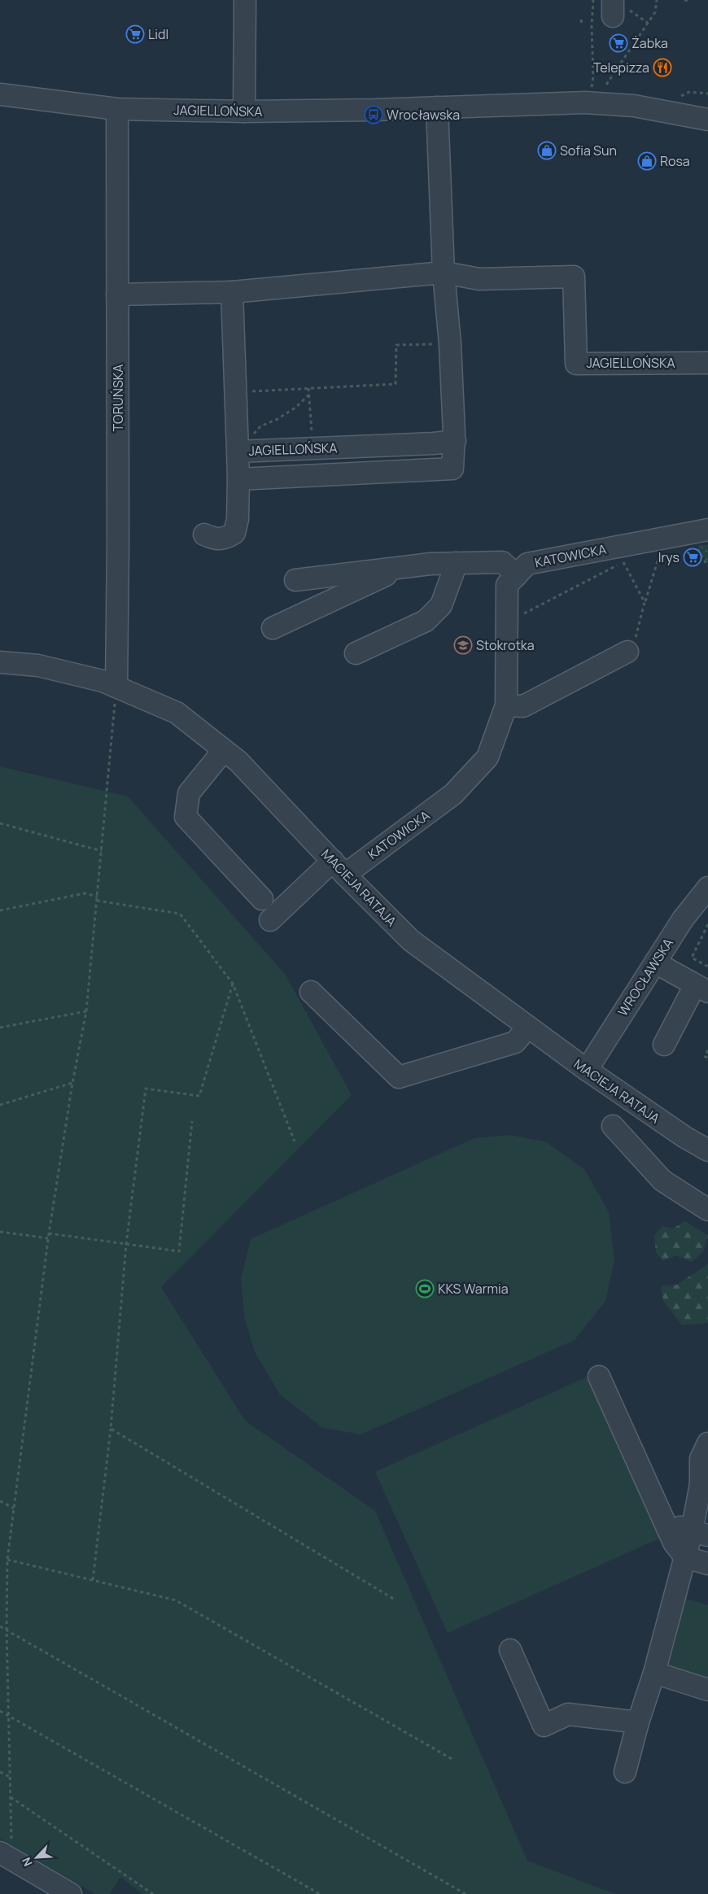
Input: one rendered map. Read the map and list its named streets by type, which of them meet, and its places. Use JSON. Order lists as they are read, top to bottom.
{
  "streets": {
    "street": [
      "JAGIELLOŃSKA",
      "TORUŃSKA",
      "KATOWICKA",
      "MACIEJA RATAJA",
      "WROCŁAWSKA"
    ]
  },
  "crossings": [
    ["JAGIELLOŃSKA", "TORUŃSKA"],
    ["TORUŃSKA", "MACIEJA RATAJA"],
    ["KATOWICKA", "MACIEJA RATAJA"],
    ["MACIEJA RATAJA", "WROCŁAWSKA"]
  ],
  "places": {
    "supermarket": ["Lidl", "Żabka", "Irys"],
    "restaurant": ["Telepizza"],
    "bus stop": ["Wrocławska"],
    "shop": ["Sofia Sun", "Rosa"],
    "school or university": ["Stokrotka"],
    "sports": ["KKS Warmia"]
  },
  "north": "bottom left"
}
